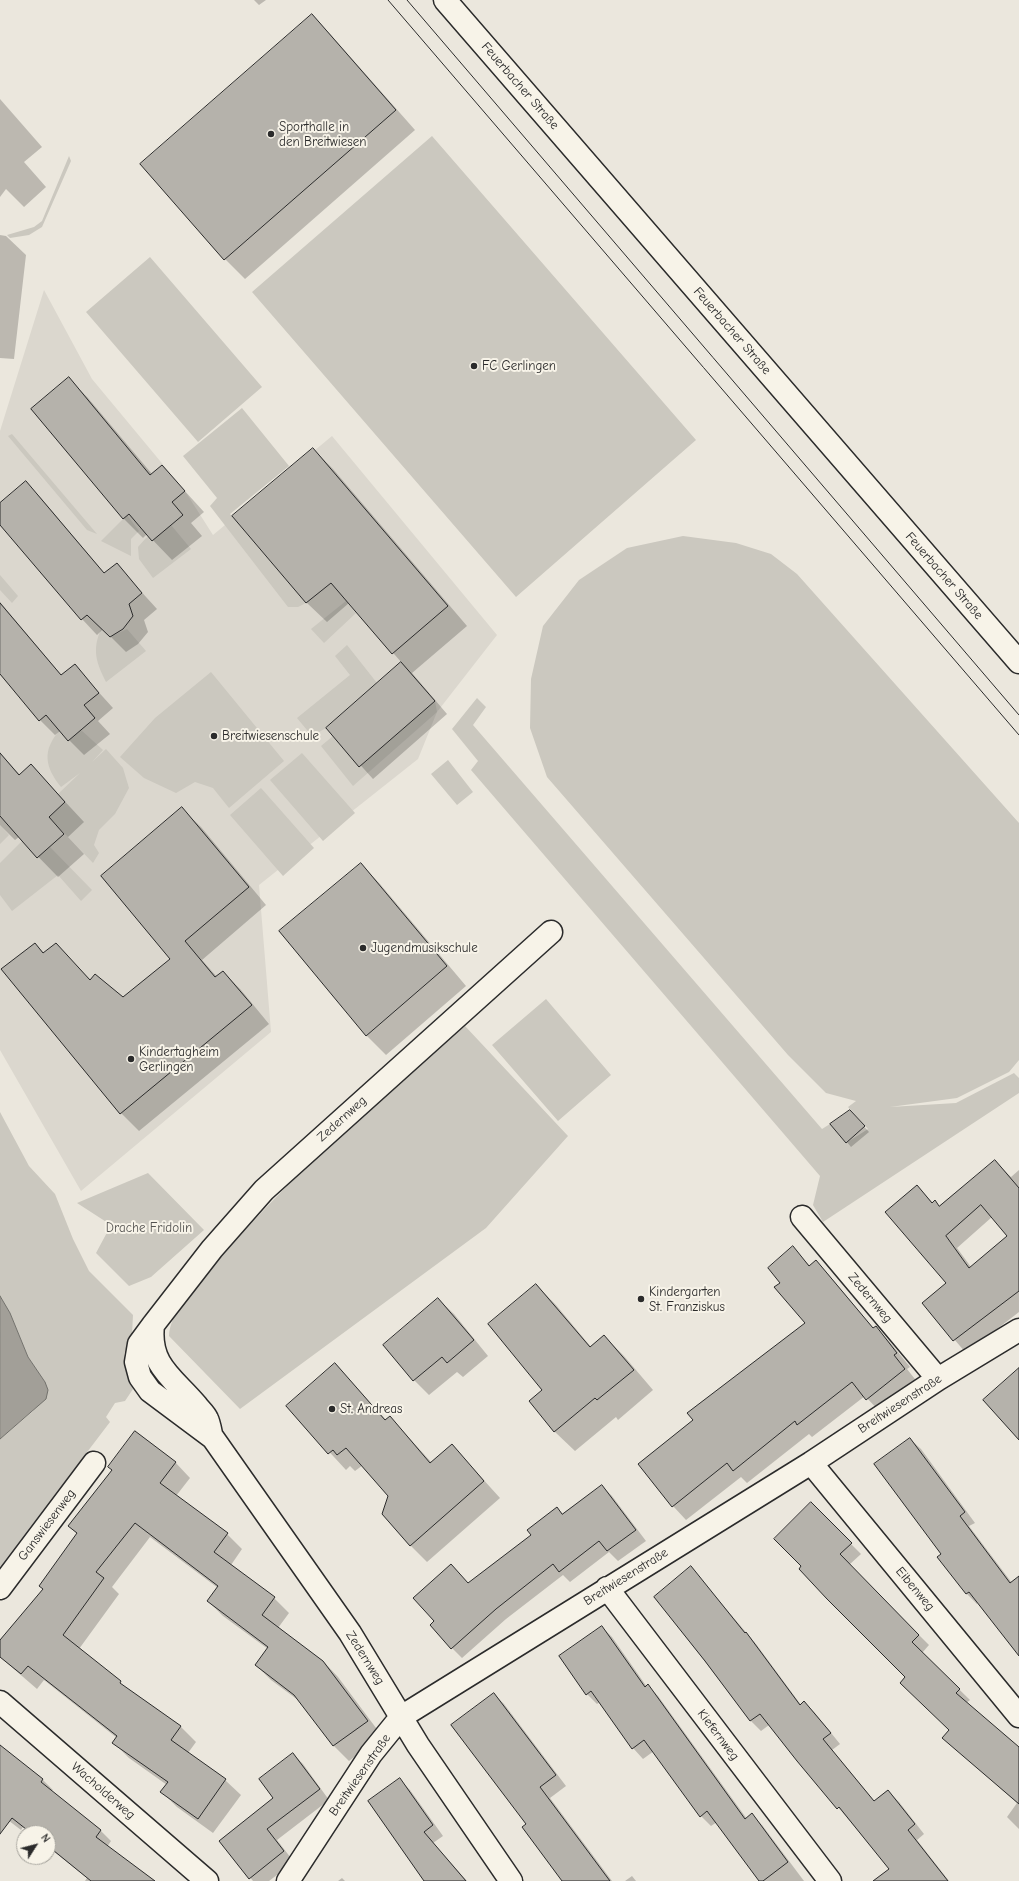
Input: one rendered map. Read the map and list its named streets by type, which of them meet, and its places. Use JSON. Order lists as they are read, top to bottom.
{
  "streets": {
    "street": [
      "Feuerbacher Straße",
      "Zedernweg",
      "Breitwiesenstraße",
      "Ganswiesenweg",
      "Eibenweg",
      "Kiefernweg",
      "Wacholderweg"
    ]
  },
  "crossings": [
    ["Zedernweg", "Breitwiesenstraße"],
    ["Breitwiesenstraße", "Eibenweg"],
    ["Breitwiesenstraße", "Kiefernweg"]
  ],
  "parks": ["Drache Fridolin"],
  "places": [
    "Sporthalle in den Breitwiesen",
    "FC Gerlingen",
    "Breitwiesenschule",
    "Jugendmusikschule",
    "Kindertagheim Gerlingen",
    "Kindergarten St. Franziskus",
    "St. Andreas"
  ],
  "north": "top right"
}
